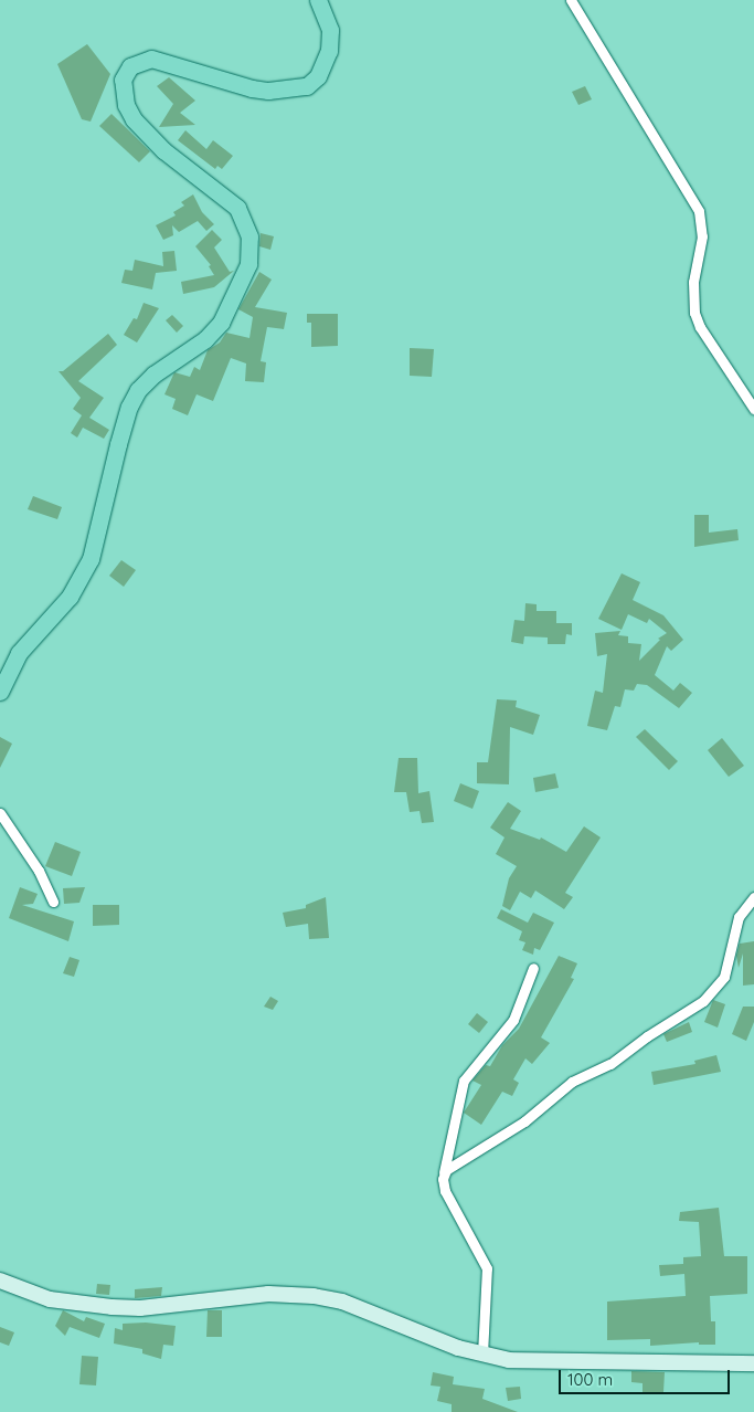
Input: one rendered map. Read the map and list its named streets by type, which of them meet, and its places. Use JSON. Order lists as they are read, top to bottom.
{
  "scale_bar": "100 m"
}
